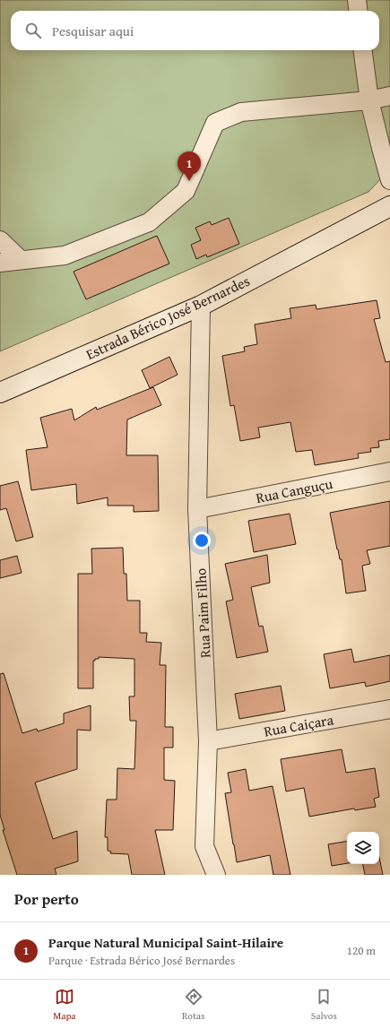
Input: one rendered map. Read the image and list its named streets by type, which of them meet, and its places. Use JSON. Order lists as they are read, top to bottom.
{
  "streets": {
    "main road": ["Estrada Bérico José Bernardes"],
    "street": ["Rua Canguçu", "Rua Paim Filho", "Rua Caiçara"]
  },
  "crossings": [
    ["Estrada Bérico José Bernardes", "Rua Paim Filho"],
    ["Rua Canguçu", "Rua Paim Filho"],
    ["Rua Paim Filho", "Rua Caiçara"]
  ],
  "page": {
    "search": "Pesquisar aqui",
    "pins": "1",
    "heading": "Por perto",
    "list": [
      {
        "mark": "1",
        "name": "Parque Natural Municipal Saint-Hilaire",
        "note": "Parque · Estrada Bérico José Bernardes",
        "value": "120 m"
      }
    ],
    "nav": ["Mapa", "Rotas", "Salvos"]
  }
}
